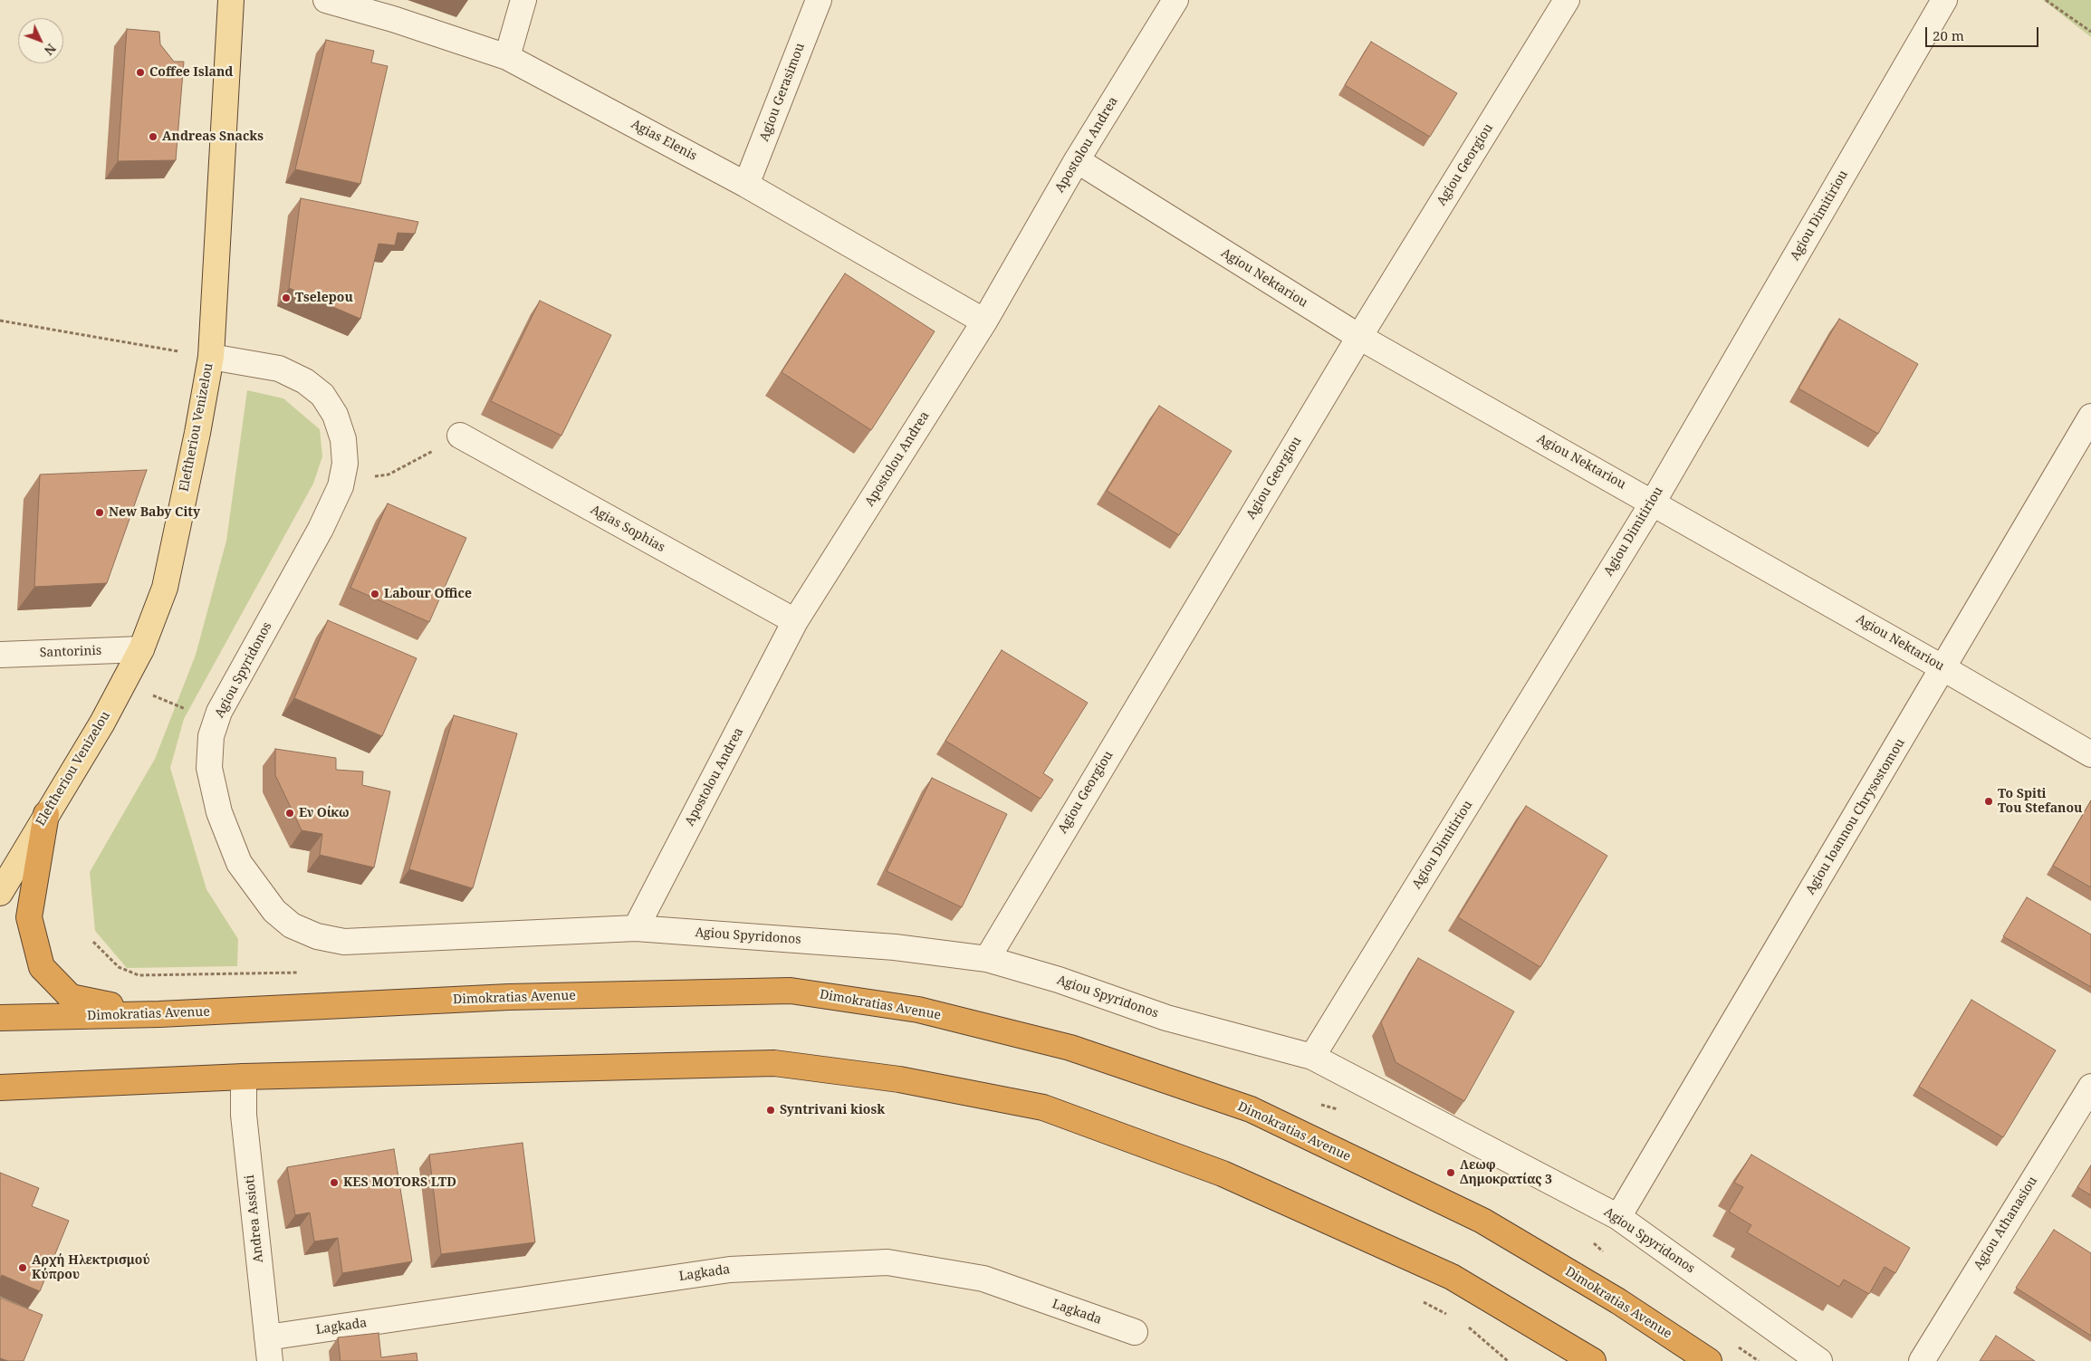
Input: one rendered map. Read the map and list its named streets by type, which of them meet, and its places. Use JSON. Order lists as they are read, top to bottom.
{
  "streets": {
    "highway": ["Dimokratias Avenue"],
    "main road": ["Eleftheriou Venizelou"],
    "street": [
      "Agiou Gerasimou",
      "Agias Elenis",
      "Apostolou Andrea",
      "Agiou Georgiou",
      "Agiou Dimitiriou",
      "Agiou Nektariou",
      "Agias Sophias",
      "Santorinis",
      "Agiou Spyridonos",
      "Agiou Ioannou Chrysostomou",
      "Andrea Assioti",
      "Agiou Athanasiou",
      "Lagkada"
    ]
  },
  "crossings": [
    ["Agiou Gerasimou", "Agias Elenis"],
    ["Agias Elenis", "Apostolou Andrea"],
    ["Apostolou Andrea", "Agiou Nektariou"],
    ["Apostolou Andrea", "Agias Sophias"],
    ["Apostolou Andrea", "Agiou Spyridonos"],
    ["Agiou Georgiou", "Agiou Nektariou"],
    ["Agiou Georgiou", "Agiou Spyridonos"],
    ["Agiou Dimitiriou", "Agiou Nektariou"],
    ["Agiou Dimitiriou", "Agiou Spyridonos"],
    ["Agiou Nektariou", "Agiou Ioannou Chrysostomou"],
    ["Eleftheriou Venizelou", "Santorinis"],
    ["Eleftheriou Venizelou", "Agiou Spyridonos"],
    ["Agiou Spyridonos", "Agiou Ioannou Chrysostomou"],
    ["Andrea Assioti", "Lagkada"]
  ],
  "places": [
    "Coffee Island",
    "Andreas Snacks",
    "Tselepou",
    "New Baby City",
    "Labour Office",
    "To Spiti Tou Stefanou",
    "Εν Οίκω",
    "Syntrivani kiosk",
    "Λεωφ Δημοκρατίας 3",
    "KES MOTORS LTD",
    "Αρχή Ηλεκτρισμού Κύπρου"
  ],
  "scale_bar": "20 m",
  "north": "bottom right"
}
